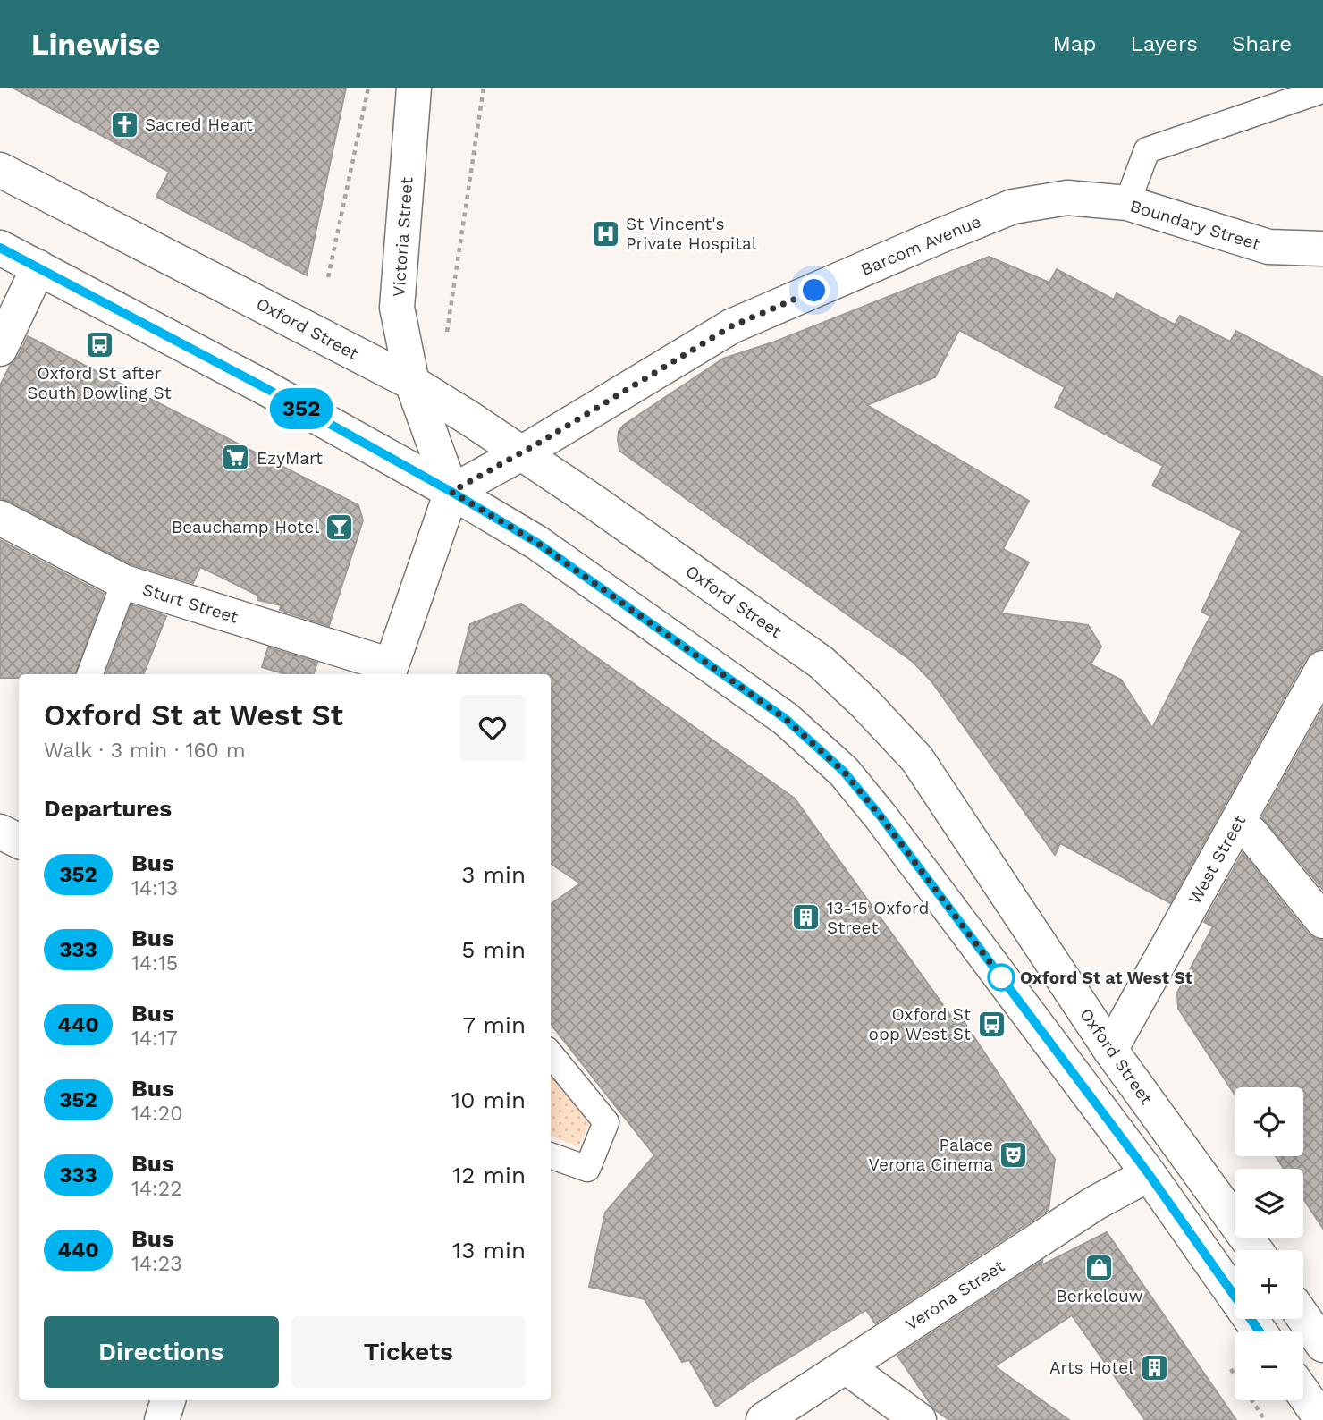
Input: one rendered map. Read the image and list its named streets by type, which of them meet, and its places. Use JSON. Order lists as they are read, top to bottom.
{
  "streets": {
    "main road": [
      "Boundary Street",
      "Victoria Street",
      "Barcom Avenue",
      "Oxford Street",
      "Sturt Street",
      "West Street",
      "Verona Street"
    ]
  },
  "crossings": [
    ["Boundary Street", "Barcom Avenue"],
    ["Victoria Street", "Barcom Avenue"],
    ["Victoria Street", "Oxford Street"],
    ["Barcom Avenue", "Oxford Street"],
    ["Oxford Street", "West Street"]
  ],
  "places": {
    "church": ["Sacred Heart"],
    "hospital": ["St Vincent's Private Hospital"],
    "bus stop": ["Oxford St after South Dowling St", "Oxford St opp West St"],
    "supermarket": ["EzyMart"],
    "bar": ["Beauchamp Hotel"],
    "building": ["13-15 Oxford Street", "Arts Hotel"],
    "other": ["Oxford St at West St"],
    "theatre": ["Palace Verona Cinema"],
    "shop": ["Berkelouw"]
  },
  "lines": ["bus line 352"],
  "page": {
    "header": "Linewise",
    "nav": ["Map", "Layers", "Share"],
    "on_map": "352",
    "heading": [
      ["Oxford St at West St", "Walk · 3 min · 160 m"],
      "Departures"
    ],
    "list": [
      {
        "mark": "352",
        "name": "Bus",
        "note": "14:13",
        "value": "3 min"
      },
      {
        "mark": "333",
        "name": "Bus",
        "note": "14:15",
        "value": "5 min"
      },
      {
        "mark": "440",
        "name": "Bus",
        "note": "14:17",
        "value": "7 min"
      },
      {
        "mark": "352",
        "name": "Bus",
        "note": "14:20",
        "value": "10 min"
      },
      {
        "mark": "333",
        "name": "Bus",
        "note": "14:22",
        "value": "12 min"
      },
      {
        "mark": "440",
        "name": "Bus",
        "note": "14:23",
        "value": "13 min"
      }
    ],
    "map_buttons": ["+", "−"],
    "buttons": ["Directions", "Tickets"]
  }
}
